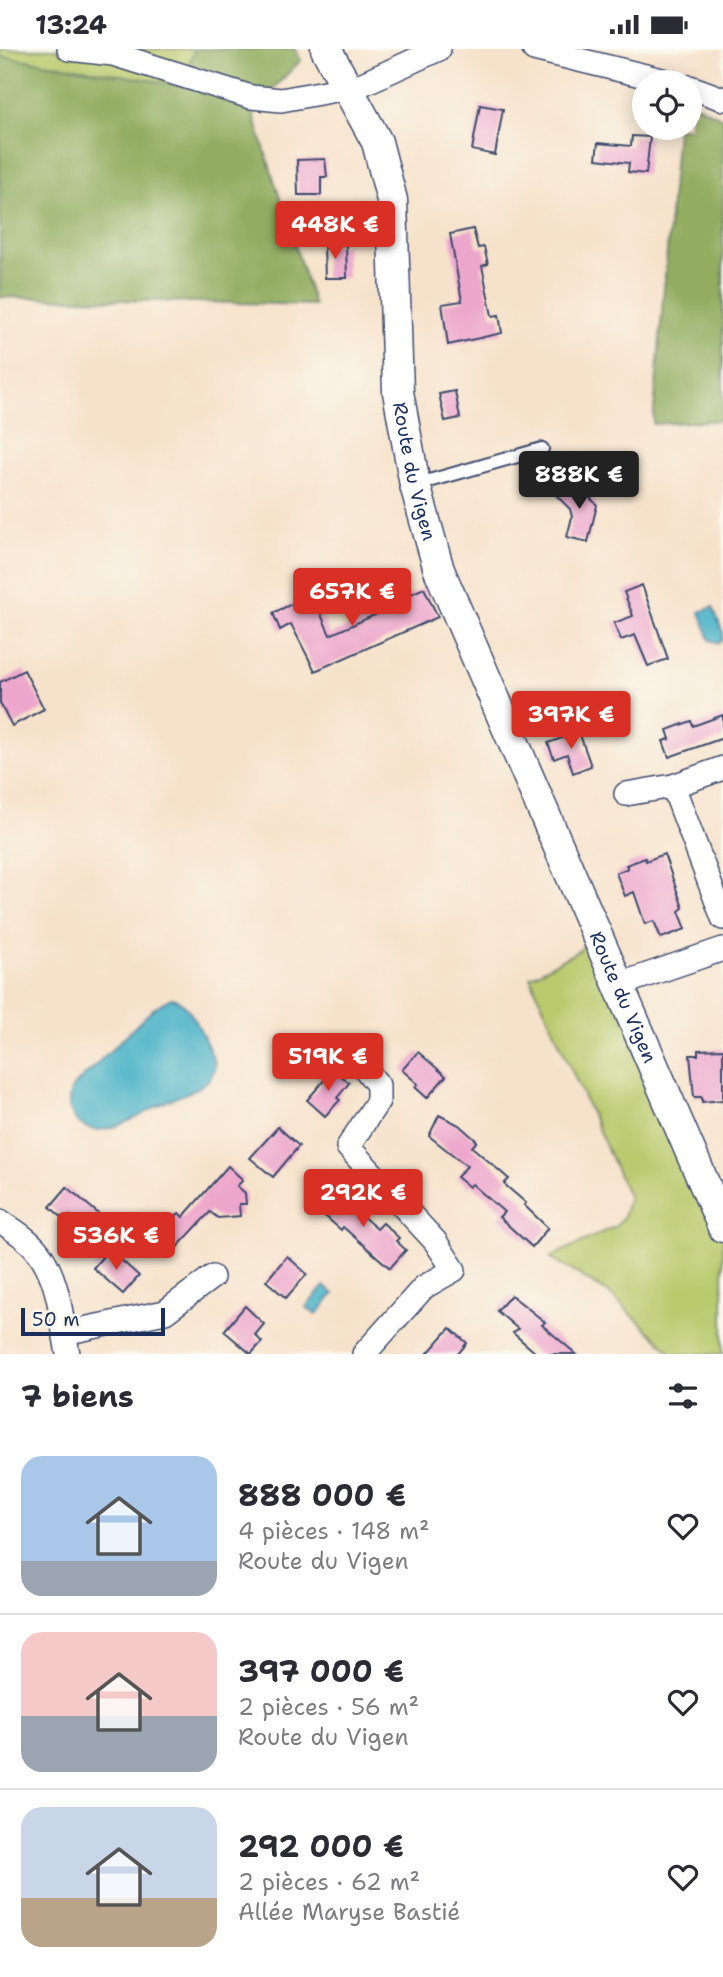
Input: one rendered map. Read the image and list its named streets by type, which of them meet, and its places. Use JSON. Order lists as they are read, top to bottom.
{
  "streets": {
    "street": ["Route du Vigen"]
  },
  "scale_bar": "50 m",
  "page": {
    "status": "13:24",
    "price": [
      "448K €",
      "888K €",
      "657K €",
      "397K €",
      "519K €",
      "292K €",
      "536K €"
    ],
    "scale": "50 m",
    "heading": "7 biens",
    "list": [
      {
        "name": "888 000 €",
        "note": "4 pièces · 148 m² · Route du Vigen"
      },
      {
        "name": "397 000 €",
        "note": "2 pièces · 56 m² · Route du Vigen"
      },
      {
        "name": "292 000 €",
        "note": "2 pièces · 62 m² · Allée Maryse Bastié"
      }
    ]
  }
}
